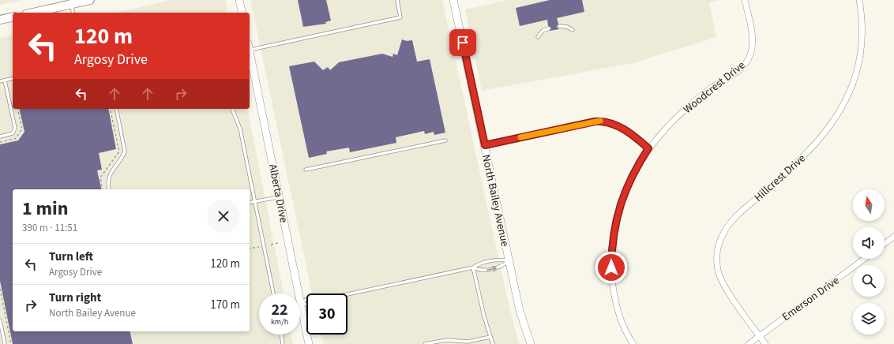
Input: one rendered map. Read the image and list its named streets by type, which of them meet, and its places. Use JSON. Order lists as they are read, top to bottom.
{
  "streets": {
    "street": [
      "Woodcrest Drive",
      "Hillcrest Drive",
      "Alberta Drive",
      "North Bailey Avenue",
      "Emerson Drive"
    ]
  },
  "crossings": [
    ["Hillcrest Drive", "Emerson Drive"]
  ],
  "north": "top",
  "page": {
    "turn": ["120 m", "Argosy Drive"],
    "heading": ["1 min", "390 m · 11:51"],
    "list": [
      {
        "name": "Turn left",
        "note": "Argosy Drive",
        "value": "120 m"
      },
      {
        "name": "Turn right",
        "note": "North Bailey Avenue",
        "value": "170 m"
      }
    ],
    "speed": "22 km/h",
    "limit": "30"
  }
}
